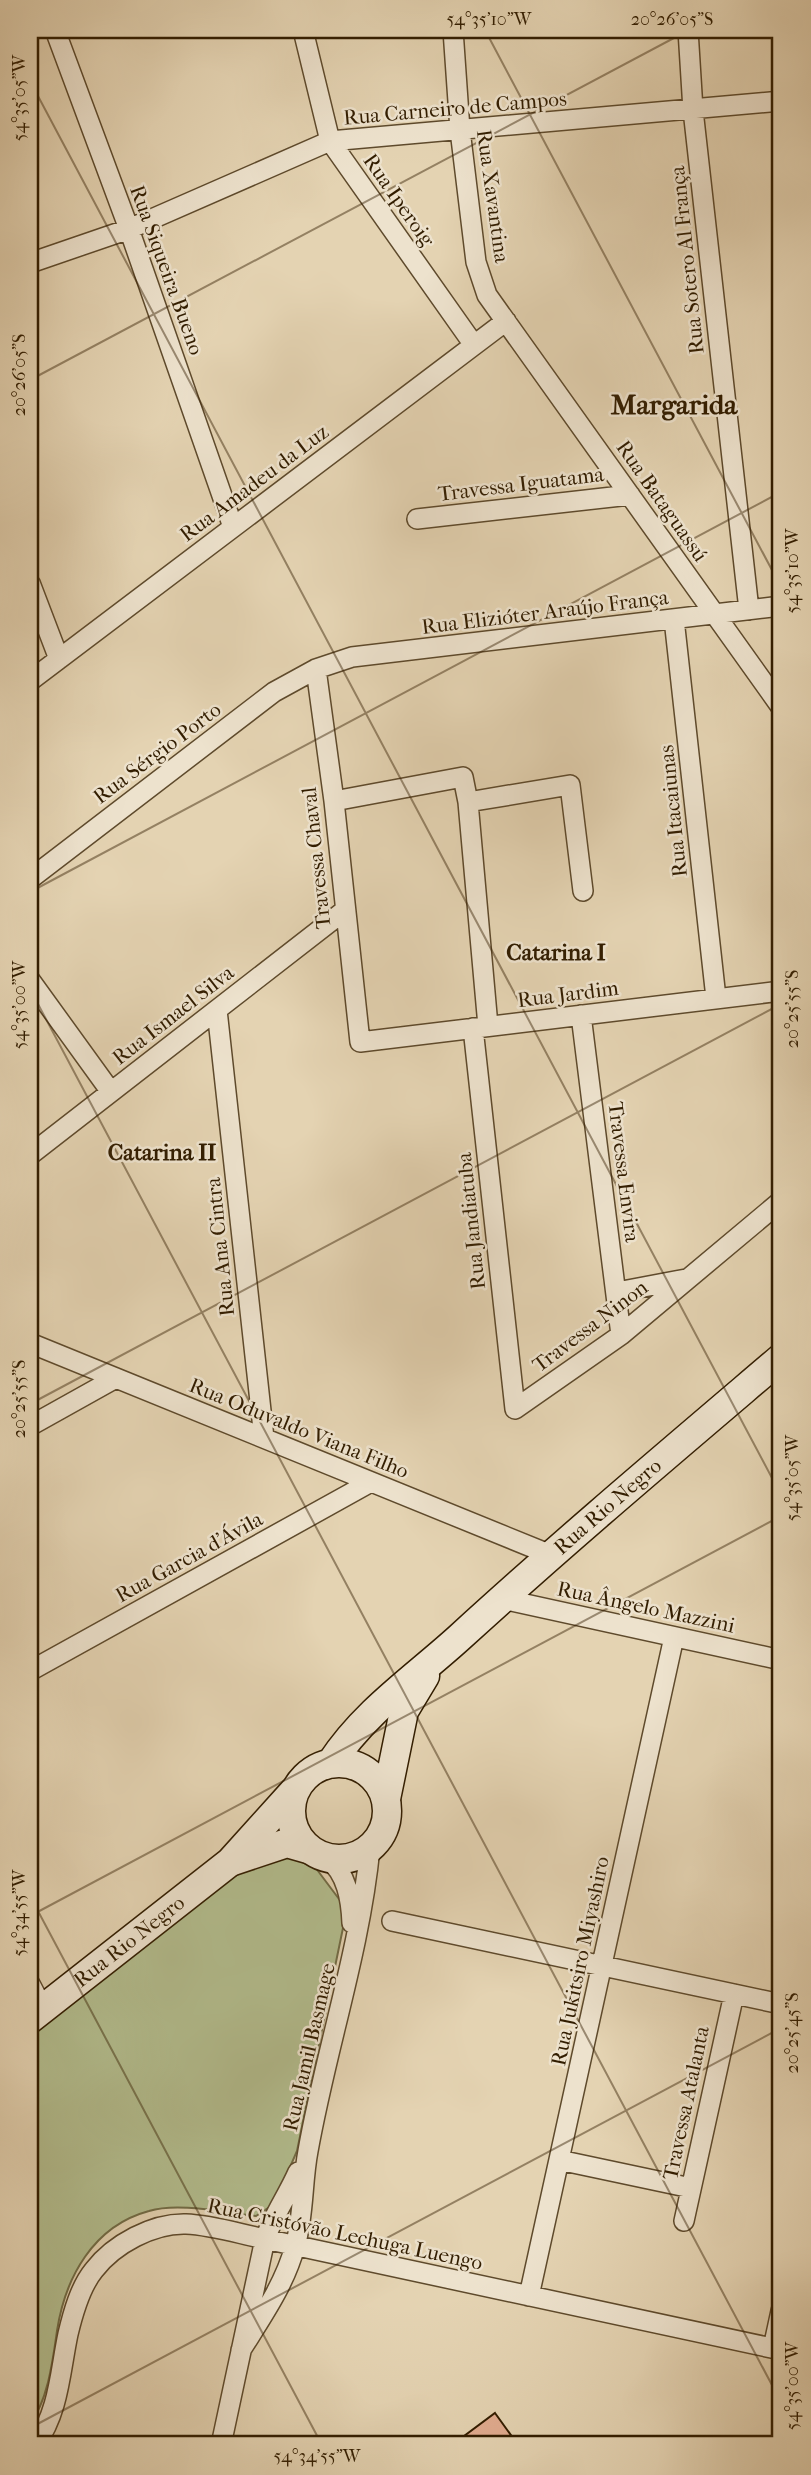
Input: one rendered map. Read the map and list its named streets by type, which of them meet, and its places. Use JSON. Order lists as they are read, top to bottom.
{
  "streets": {
    "main road": ["Rua Rio Negro"],
    "street": [
      "Rua Carneiro de Campos",
      "Rua Xavantina",
      "Rua Iperoig",
      "Rua Sotero Al França",
      "Rua Siqueira Bueno",
      "Rua Amadeu da Luz",
      "Travessa Iguatama",
      "Rua Bataguassú",
      "Rua Elizióter Araújo França",
      "Rua Sérgio Porto",
      "Rua Itacaiunas",
      "Travessa Chaval",
      "Rua Jardim",
      "Rua Ismael Silva",
      "Travessa Envira",
      "Rua Jandiatuba",
      "Rua Ana Cintra",
      "Travessa Ninon",
      "Rua Oduvaldo Viana Filho",
      "Rua Garcia d'Ávila",
      "Rua Ângelo Mazzini",
      "Rua Jukitsiro Miyashiro",
      "Rua Jamil Basmage",
      "Travessa Atalanta",
      "Rua Cristóvão Lechuga Luengo"
    ]
  },
  "crossings": [
    ["Rua Carneiro de Campos", "Rua Xavantina"],
    ["Rua Carneiro de Campos", "Rua Iperoig"],
    ["Rua Carneiro de Campos", "Rua Sotero Al França"],
    ["Rua Carneiro de Campos", "Rua Siqueira Bueno"],
    ["Rua Xavantina", "Rua Amadeu da Luz"],
    ["Rua Xavantina", "Rua Bataguassú"],
    ["Rua Iperoig", "Rua Amadeu da Luz"],
    ["Rua Sotero Al França", "Rua Elizióter Araújo França"],
    ["Rua Siqueira Bueno", "Rua Amadeu da Luz"],
    ["Rua Amadeu da Luz", "Rua Bataguassú"],
    ["Travessa Iguatama", "Rua Bataguassú"],
    ["Rua Bataguassú", "Rua Elizióter Araújo França"],
    ["Rua Elizióter Araújo França", "Rua Sérgio Porto"],
    ["Rua Elizióter Araújo França", "Rua Itacaiunas"],
    ["Rua Elizióter Araújo França", "Travessa Chaval"],
    ["Rua Sérgio Porto", "Travessa Chaval"],
    ["Rua Itacaiunas", "Rua Jardim"],
    ["Travessa Chaval", "Rua Jardim"],
    ["Travessa Chaval", "Rua Ismael Silva"],
    ["Travessa Chaval", "Rua Jandiatuba"],
    ["Rua Jardim", "Travessa Envira"],
    ["Rua Jardim", "Rua Jandiatuba"],
    ["Rua Ismael Silva", "Rua Ana Cintra"],
    ["Travessa Envira", "Travessa Ninon"],
    ["Rua Jandiatuba", "Travessa Ninon"],
    ["Rua Ana Cintra", "Rua Oduvaldo Viana Filho"],
    ["Rua Oduvaldo Viana Filho", "Rua Rio Negro"],
    ["Rua Oduvaldo Viana Filho", "Rua Garcia d'Ávila"],
    ["Rua Rio Negro", "Rua Ângelo Mazzini"],
    ["Rua Rio Negro", "Rua Jamil Basmage"],
    ["Rua Ângelo Mazzini", "Rua Jukitsiro Miyashiro"],
    ["Rua Jukitsiro Miyashiro", "Rua Cristóvão Lechuga Luengo"],
    ["Rua Jamil Basmage", "Rua Cristóvão Lechuga Luengo"]
  ],
  "districts": ["Margarida", "Catarina I", "Catarina II"],
  "coordinates": [
    "54°35'10\"W",
    "20°26'05\"S",
    "54°35'05\"W",
    "54°35'00\"W",
    "20°25'55\"S",
    "54°34'55\"W",
    "20°25'45\"S"
  ]
}
